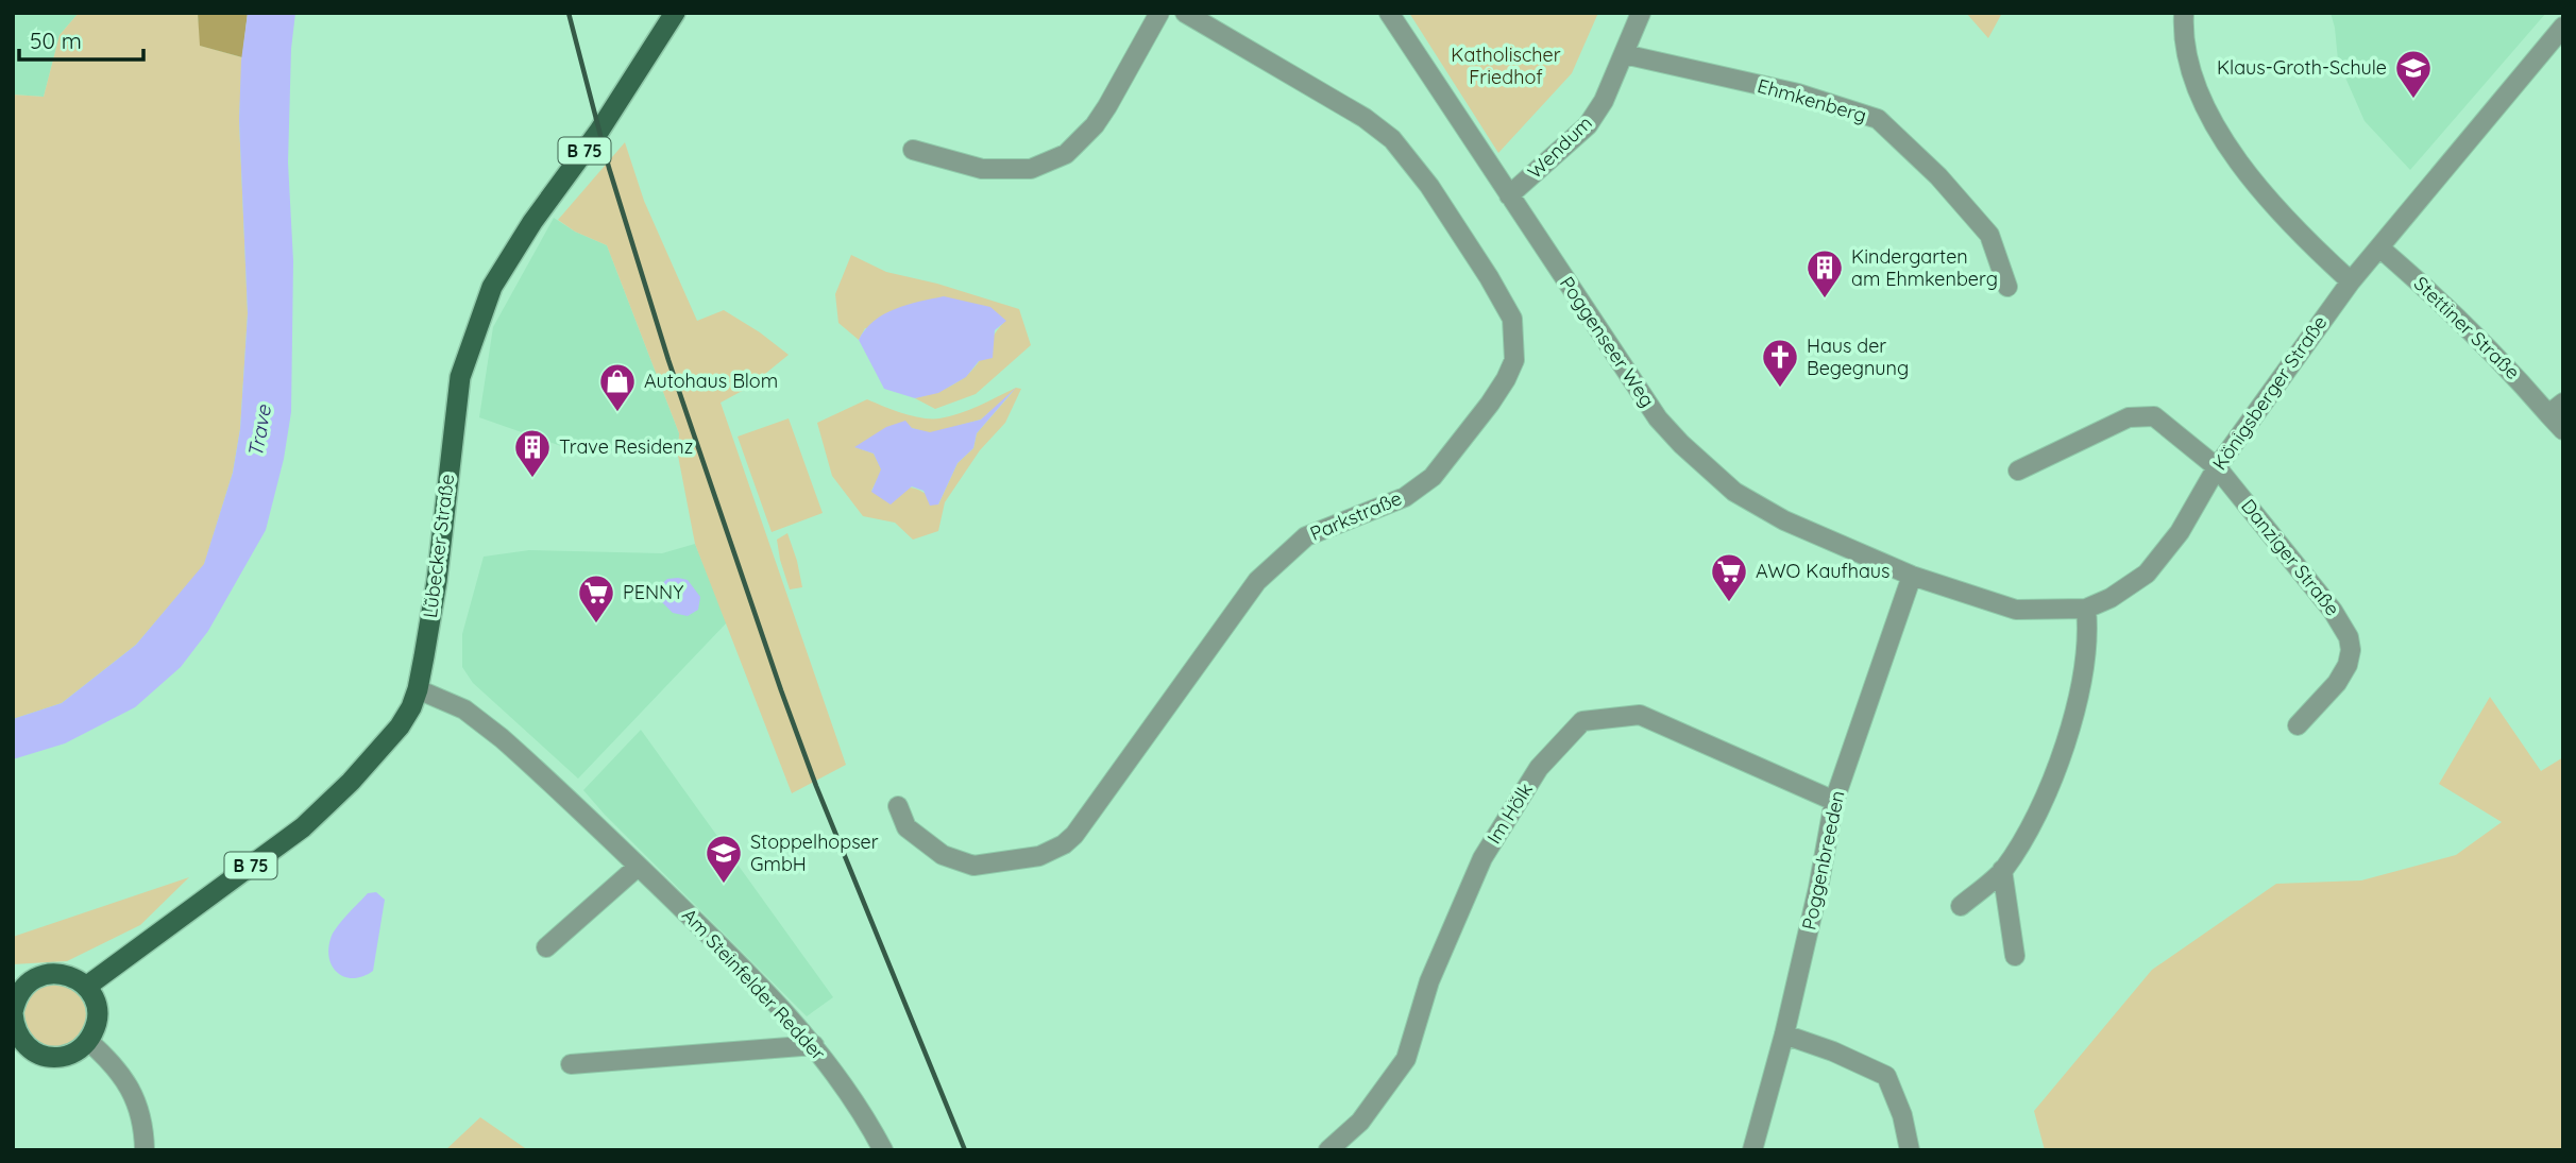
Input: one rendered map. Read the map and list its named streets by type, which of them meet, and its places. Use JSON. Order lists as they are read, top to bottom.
{
  "streets": {
    "main road": ["B 75", "Lübecker Straße"],
    "street": [
      "Ehmkenberg",
      "Wendum",
      "Stettiner Straße",
      "Poggenseer Weg",
      "Königsberger Straße",
      "Parkstraße",
      "Danziger Straße",
      "Im Hölk",
      "Poggenbreeden",
      "Am Steinfelder Redder"
    ]
  },
  "crossings": [
    ["Ehmkenberg", "Wendum"],
    ["Wendum", "Poggenseer Weg"],
    ["Stettiner Straße", "Königsberger Straße"],
    ["Poggenseer Weg", "Königsberger Straße"],
    ["Poggenseer Weg", "Poggenbreeden"],
    ["Königsberger Straße", "Danziger Straße"],
    ["Königsberger Straße", "Poggenbreeden"],
    ["Lübecker Straße", "Am Steinfelder Redder"],
    ["Im Hölk", "Poggenbreeden"]
  ],
  "water": ["Trave"],
  "parks": ["Katholischer Friedhof"],
  "places": {
    "school or university": ["Klaus-Groth-Schule", "Stoppelhopser GmbH"],
    "building": ["Kindergarten am Ehmkenberg", "Trave Residenz"],
    "church": ["Haus der Begegnung"],
    "shop": ["Autohaus Blom"],
    "supermarket": ["AWO Kaufhaus", "PENNY"]
  },
  "scale_bar": "50 m"
}
